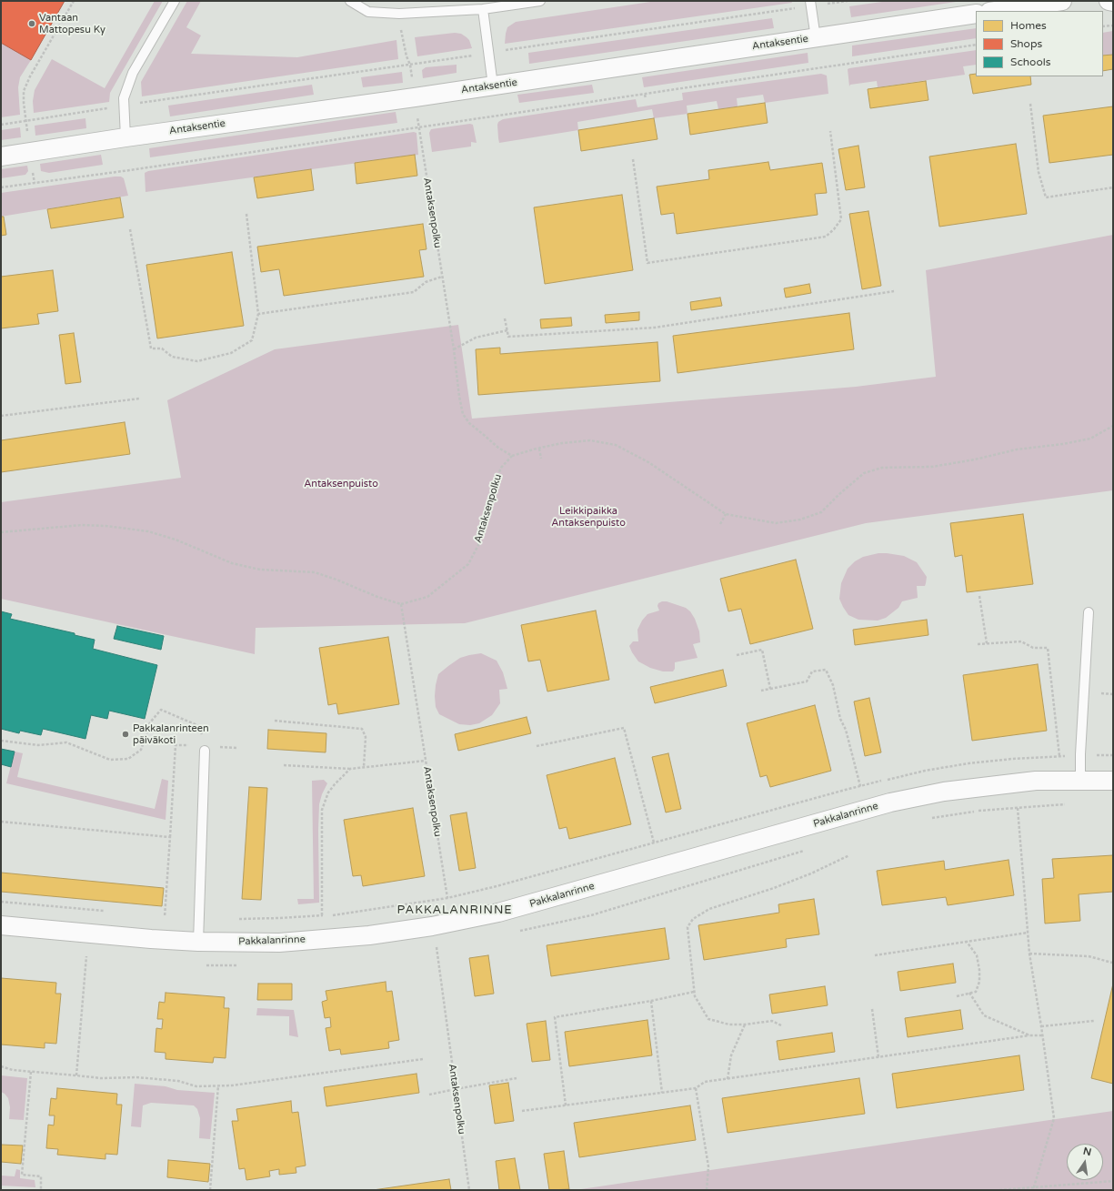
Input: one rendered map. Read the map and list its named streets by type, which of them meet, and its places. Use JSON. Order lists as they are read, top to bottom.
{
  "streets": {
    "street": ["Antaksentie", "Pakkalanrinne"],
    "path": ["Antaksenpolku"]
  },
  "crossings": [
    ["Antaksenpolku", "Pakkalanrinne"]
  ],
  "districts": ["PAKKALANRINNE"],
  "parks": ["Antaksenpuisto", "Leikkipaikka Antaksenpuisto"],
  "places": ["Vantaan Mattopesu Ky", "Pakkalanrinteen päiväkoti"],
  "legend": ["Homes", "Shops", "Schools"],
  "north": "top"
}
